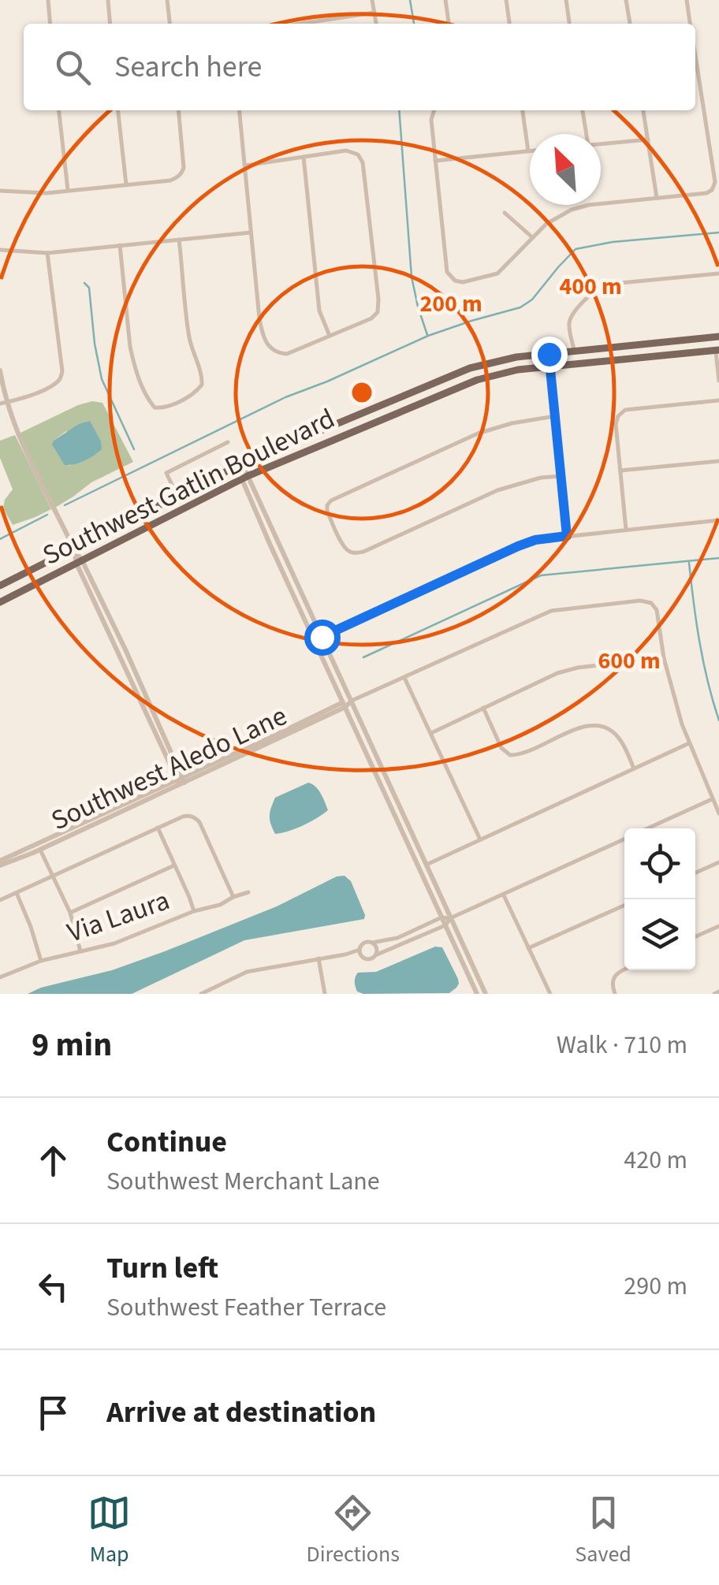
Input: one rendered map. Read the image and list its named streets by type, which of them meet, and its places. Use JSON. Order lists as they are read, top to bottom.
{
  "streets": {
    "main road": ["Southwest Gatlin Boulevard"],
    "street": ["Southwest Aledo Lane", "Via Laura"]
  },
  "north": "top left",
  "page": {
    "search": "Search here",
    "heading": ["9 min", "Walk · 710 m"],
    "list": [
      ["Continue", "Southwest Merchant Lane", "420 m"],
      ["Turn left", "Southwest Feather Terrace", "290 m"],
      "Arrive at destination"
    ],
    "nav": ["Map", "Directions", "Saved"]
  },
  "rings": ["400 m", "200 m", "600 m"]
}
